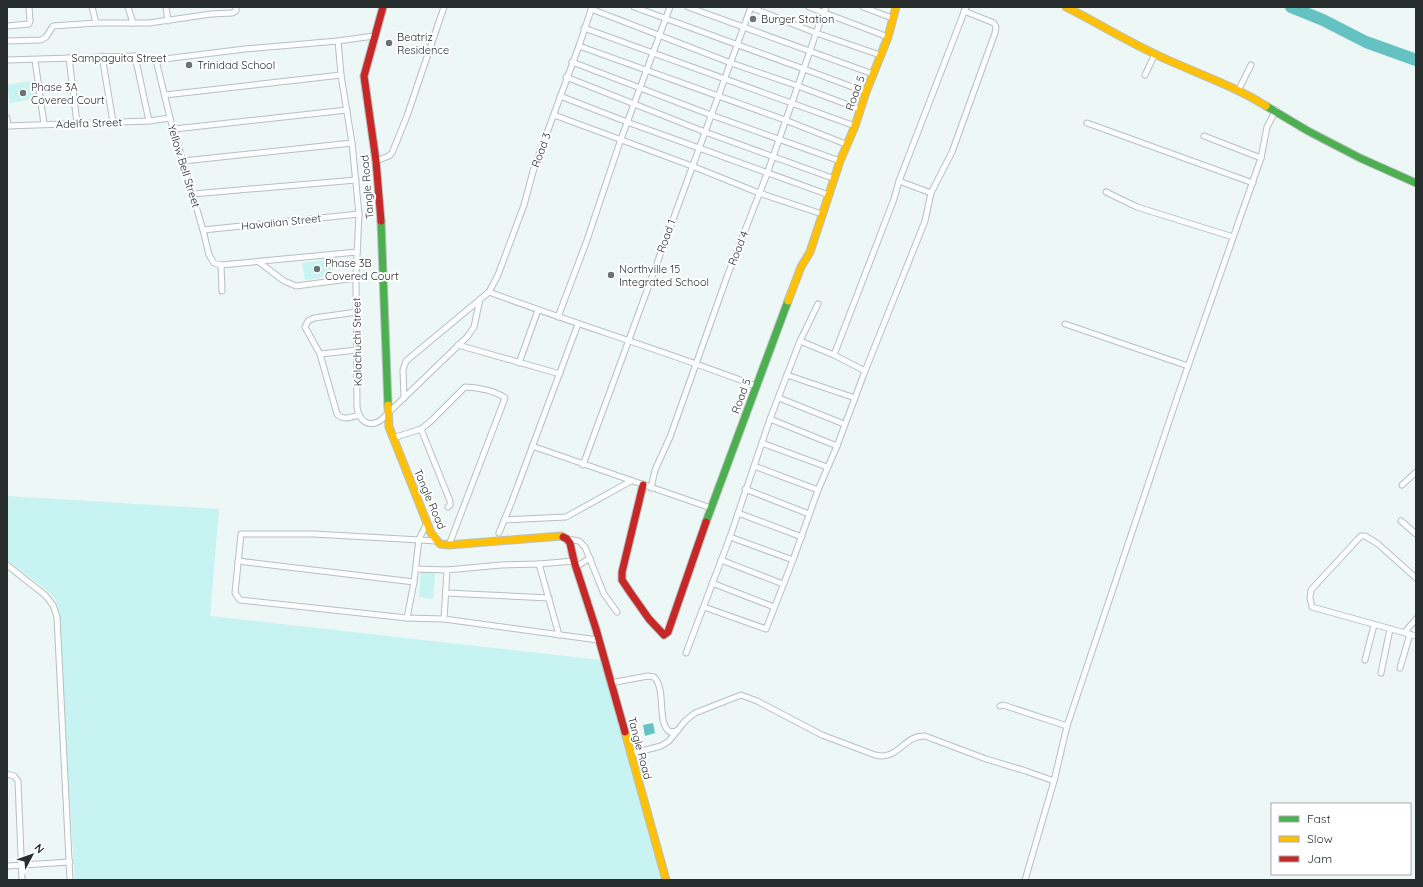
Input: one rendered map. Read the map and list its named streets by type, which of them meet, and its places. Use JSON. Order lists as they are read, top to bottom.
{
  "streets": {
    "street": [
      "Sampaguita Street",
      "Road 5",
      "Adelfa Street",
      "Road 3",
      "Yellow Bell Street",
      "Tangle Road",
      "Hawaiian Street",
      "Road 1",
      "Road 4",
      "Kalachuchi Street"
    ]
  },
  "crossings": [
    ["Sampaguita Street", "Yellow Bell Street"],
    ["Sampaguita Street", "Tangle Road"],
    ["Sampaguita Street", "Kalachuchi Street"],
    ["Adelfa Street", "Yellow Bell Street"],
    ["Yellow Bell Street", "Hawaiian Street"],
    ["Hawaiian Street", "Kalachuchi Street"]
  ],
  "places": [
    "Burger Station",
    "Beatriz Residence",
    "Trinidad School",
    "Phase 3A Covered Court",
    "Phase 3B Covered Court",
    "Northville 15 Integrated School"
  ],
  "legend": ["Fast", "Slow", "Jam"],
  "north": "top right"
}
